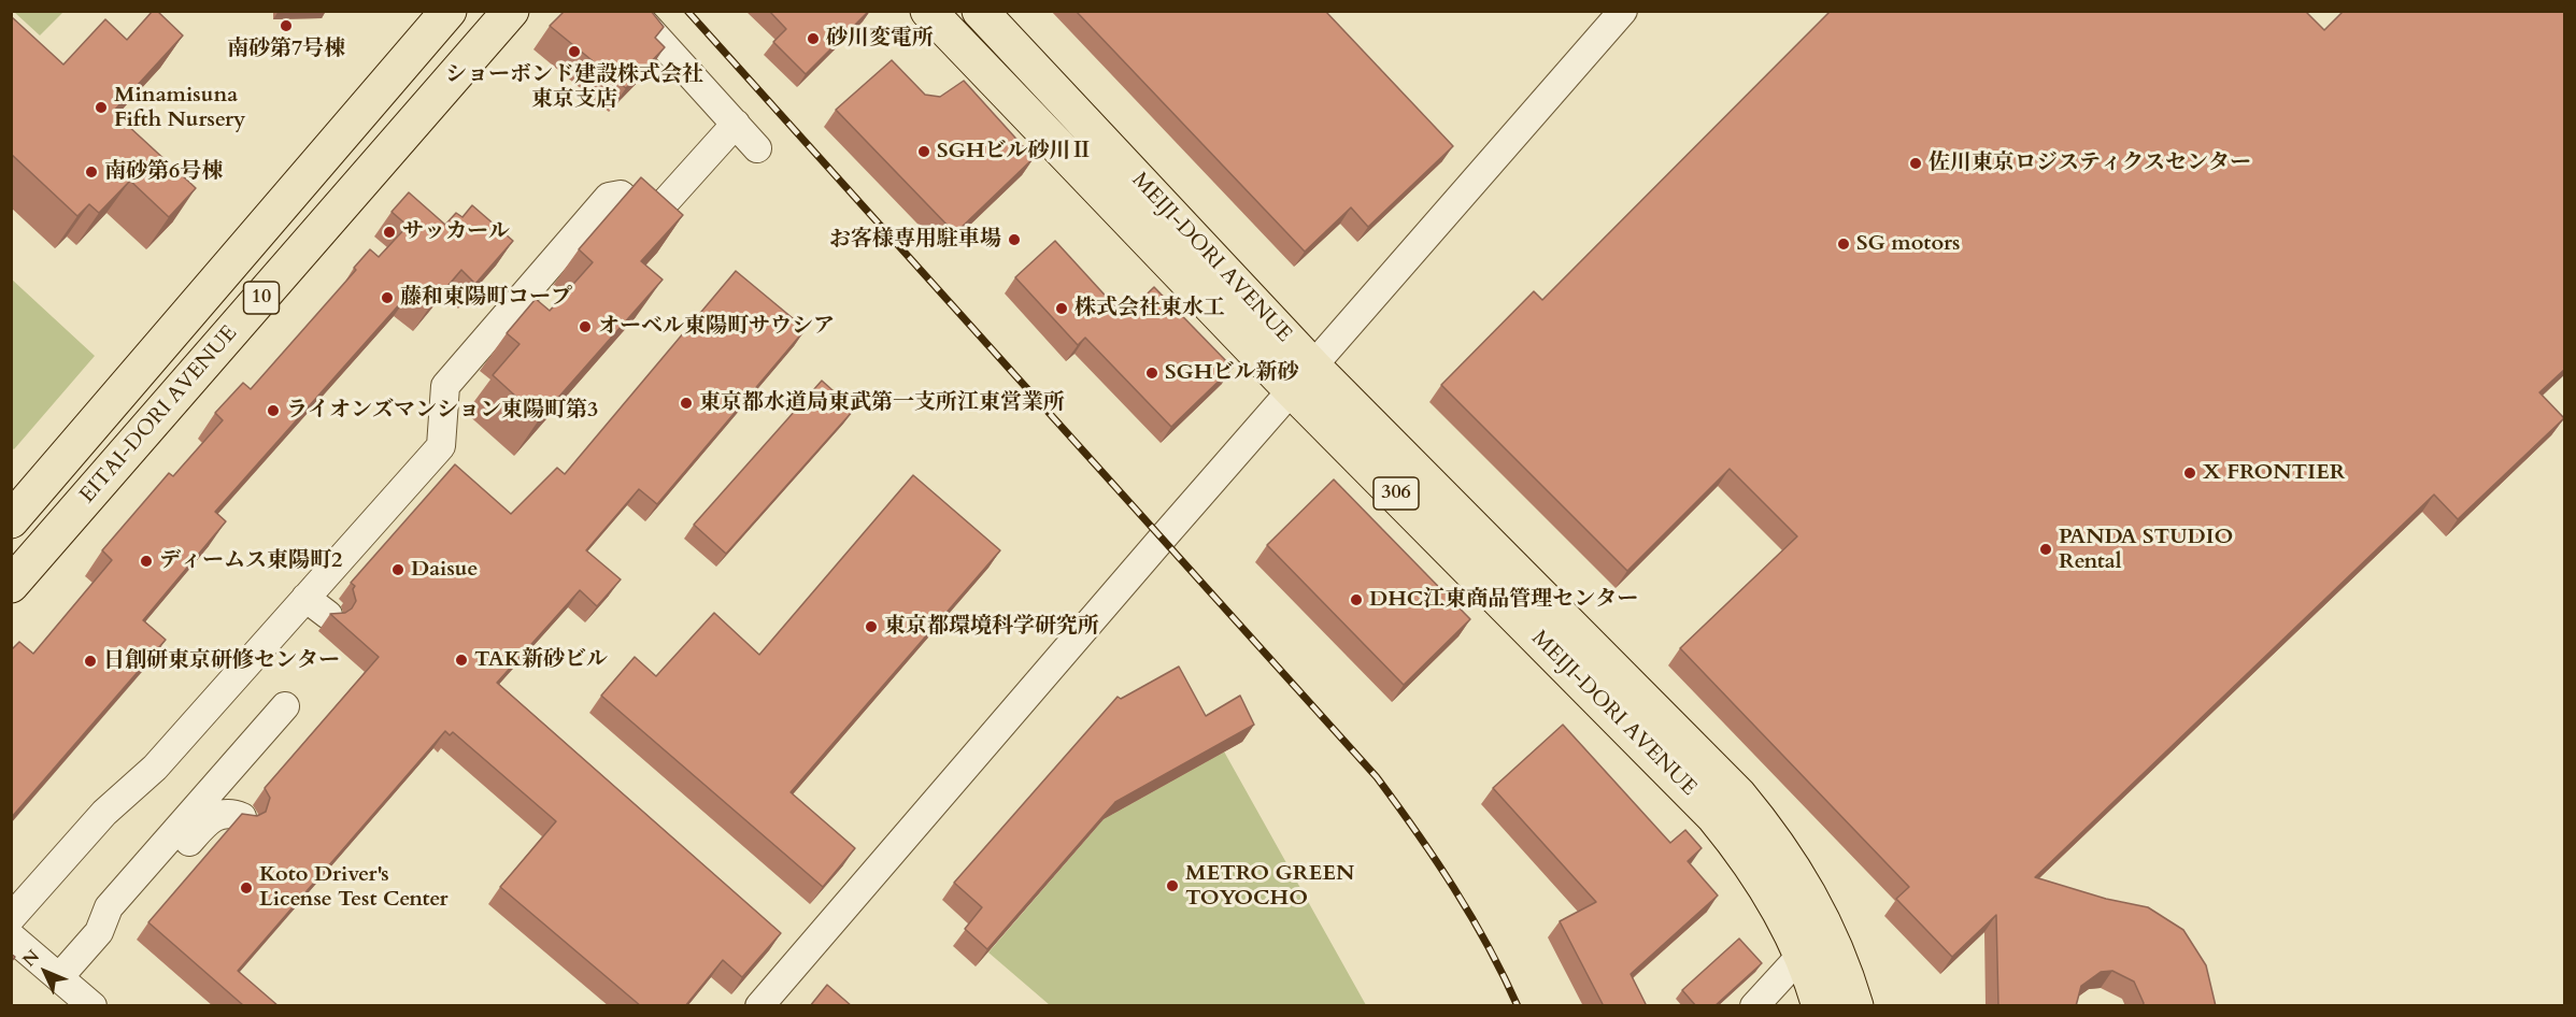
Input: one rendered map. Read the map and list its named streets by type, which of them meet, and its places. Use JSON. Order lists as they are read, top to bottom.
{
  "streets": {
    "main road": [
      "MEIJI-DORI AVENUE",
      "10",
      "EITAI-DORI AVENUE",
      "306"
    ]
  },
  "places": [
    "南砂第7号棟",
    "砂川変電所",
    "ショーボンド建設株式会社 東京支店",
    "Minamisuna Fifth Nursery",
    "SGHビル砂川Ⅱ",
    "佐川東京ロジスティクスセンター",
    "南砂第6号棟",
    "サッカール",
    "お客様専用駐車場",
    "SG motors",
    "藤和東陽町コープ",
    "株式会社東水工",
    "オーベル東陽町サウシア",
    "SGHビル新砂",
    "東京都水道局東武第一支所江東営業所",
    "ライオンズマンション東陽町第3",
    "X FRONTIER",
    "PANDA STUDIO Rental",
    "ディームス東陽町2",
    "Daisue",
    "DHC江東商品管理センター",
    "東京都環境科学研究所",
    "TAK新砂ビル",
    "日創研東京研修センター",
    "METRO GREEN TOYOCHO",
    "Koto Driver's License Test Center"
  ],
  "north": "top left"
}
